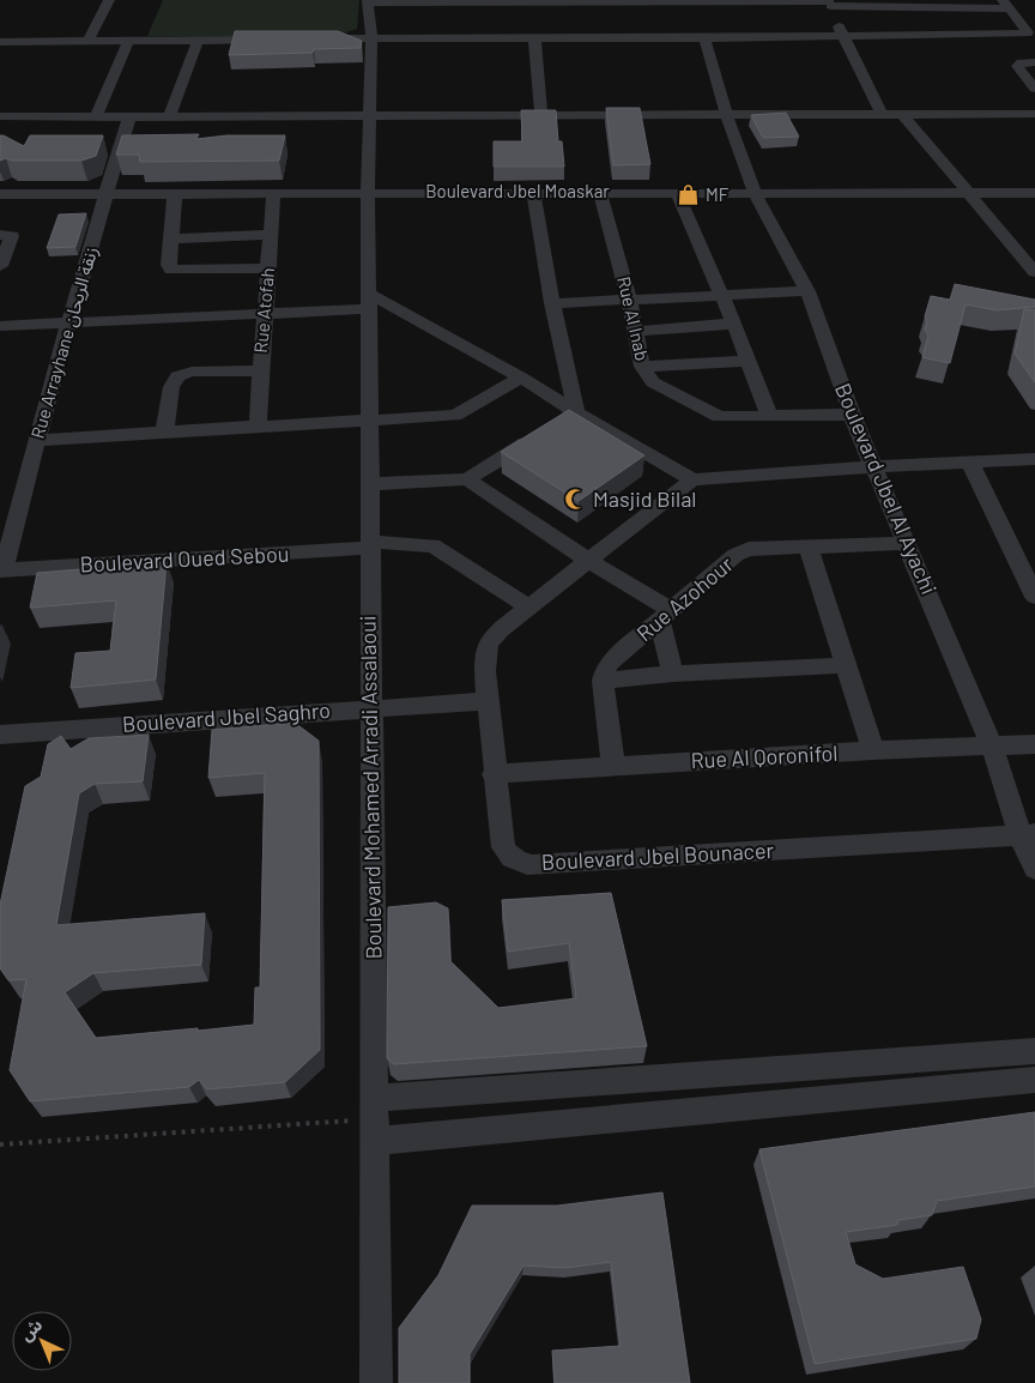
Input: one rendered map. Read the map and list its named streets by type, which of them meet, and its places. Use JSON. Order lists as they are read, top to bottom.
{
  "streets": {
    "street": [
      "Boulevard Jbel Moaskar",
      "Rue Atofah",
      "Rue Al Inab",
      "Rue Arrayhane زنقة الريحان",
      "Boulevard Jbel Al Ayachi",
      "Boulevard Oued Sebou",
      "Rue Azohour",
      "Boulevard Jbel Saghro",
      "Rue Al Qoronifol",
      "Boulevard Mohamed Arradi Assalaoui",
      "Boulevard Jbel Bounacer"
    ]
  },
  "crossings": [
    ["Boulevard Jbel Moaskar", "Rue Atofah"],
    ["Boulevard Jbel Moaskar", "Rue Al Inab"],
    ["Boulevard Jbel Moaskar", "Rue Arrayhane زنقة الريحان"],
    ["Boulevard Jbel Moaskar", "Boulevard Jbel Al Ayachi"],
    ["Boulevard Jbel Moaskar", "Boulevard Mohamed Arradi Assalaoui"],
    ["Rue Al Inab", "Boulevard Jbel Al Ayachi"],
    ["Rue Arrayhane زنقة الريحان", "Boulevard Oued Sebou"],
    ["Boulevard Jbel Al Ayachi", "Rue Azohour"],
    ["Boulevard Jbel Al Ayachi", "Rue Al Qoronifol"],
    ["Boulevard Jbel Al Ayachi", "Boulevard Jbel Bounacer"],
    ["Boulevard Oued Sebou", "Boulevard Mohamed Arradi Assalaoui"],
    ["Boulevard Jbel Saghro", "Boulevard Mohamed Arradi Assalaoui"],
    ["Boulevard Jbel Saghro", "Boulevard Jbel Bounacer"],
    ["Rue Al Qoronifol", "Boulevard Jbel Bounacer"]
  ],
  "places": {
    "shop": ["MF"],
    "mosque": ["Masjid Bilal"]
  },
  "north": "top left"
}
